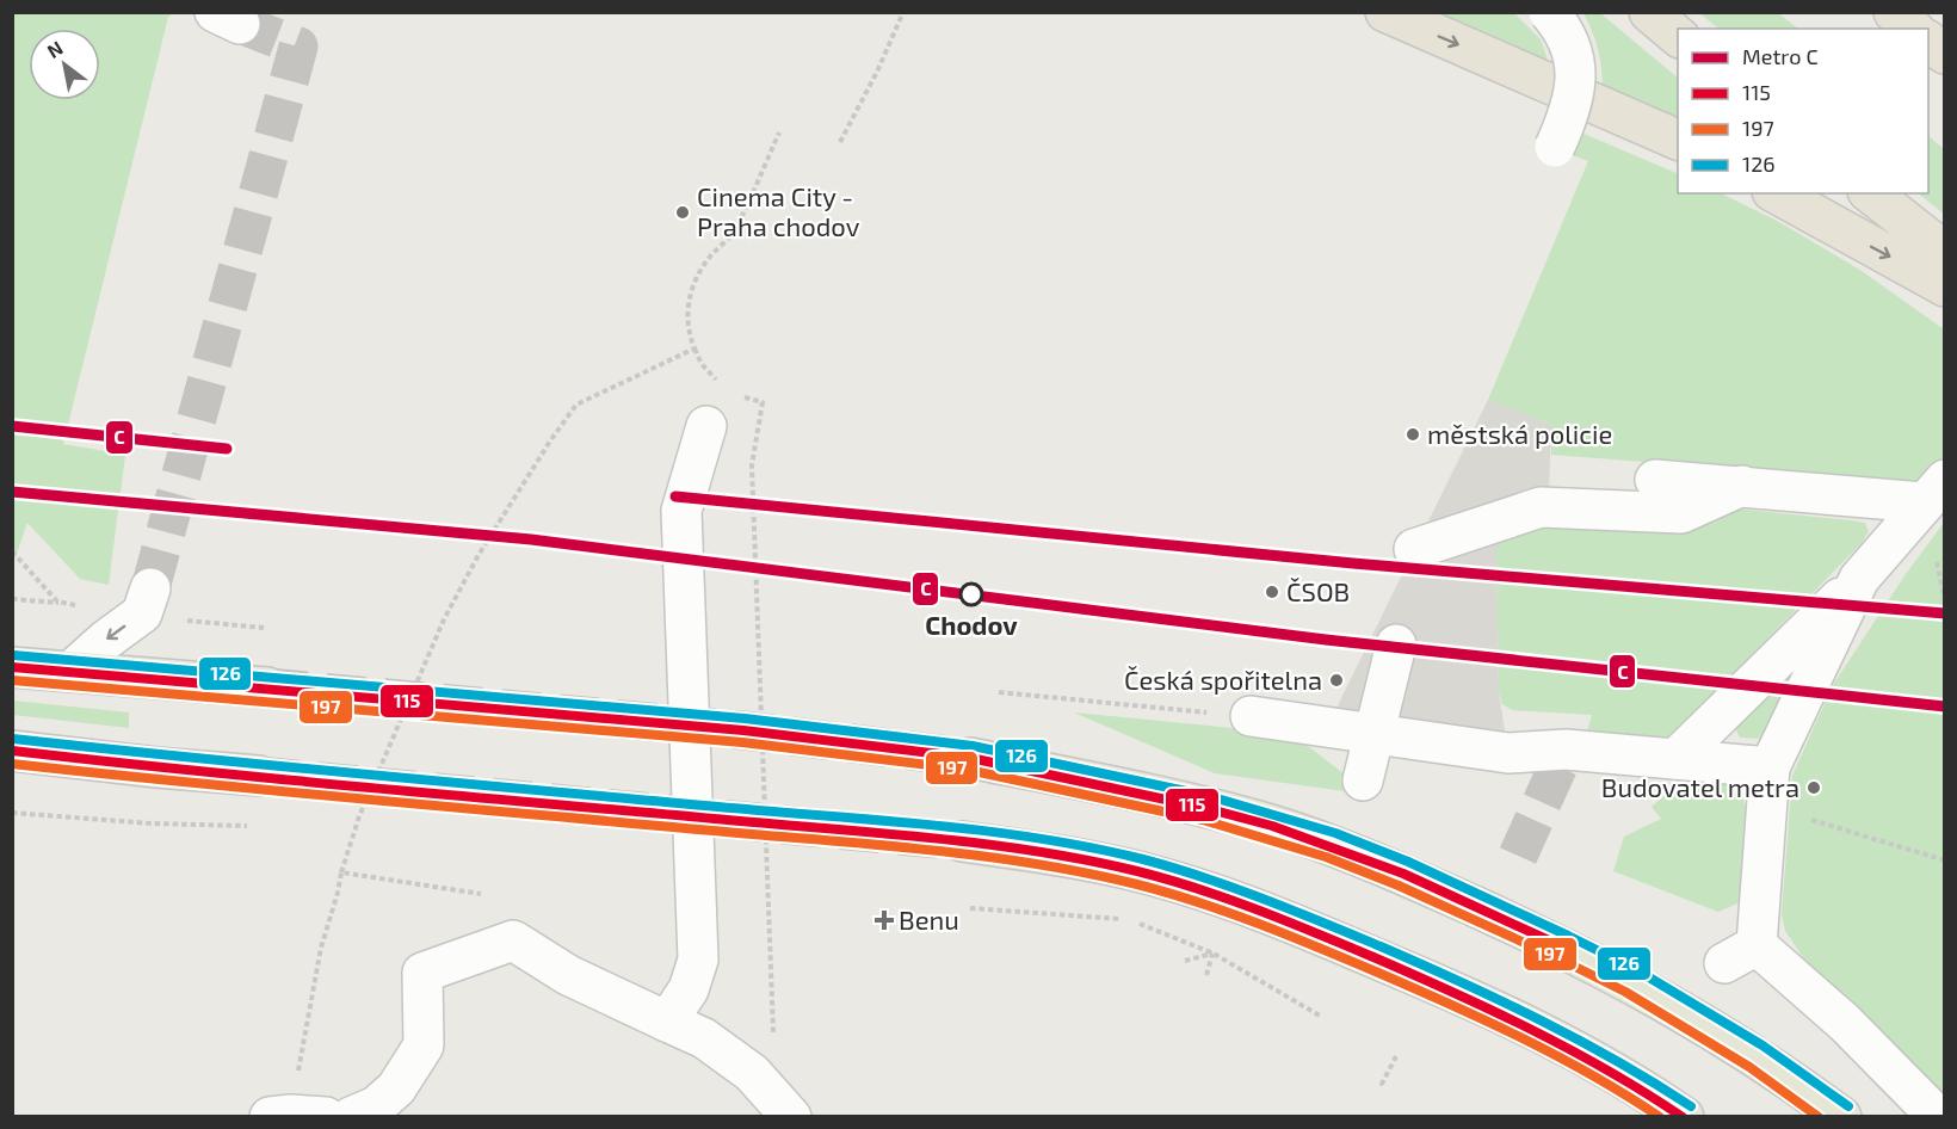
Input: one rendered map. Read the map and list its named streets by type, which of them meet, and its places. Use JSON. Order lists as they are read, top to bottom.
{
  "places": {
    "other": [
      "Cinema City - Praha chodov",
      "městská policie",
      "ČSOB",
      "Chodov",
      "Česká spořitelna",
      "Budovatel metra"
    ],
    "health": ["Benu"]
  },
  "lines": [
    "metro line C",
    "transit line 126",
    "transit line 115",
    "transit line 197"
  ],
  "legend": [
    "Metro C",
    "115",
    "197",
    "126"
  ],
  "north": "top left"
}
